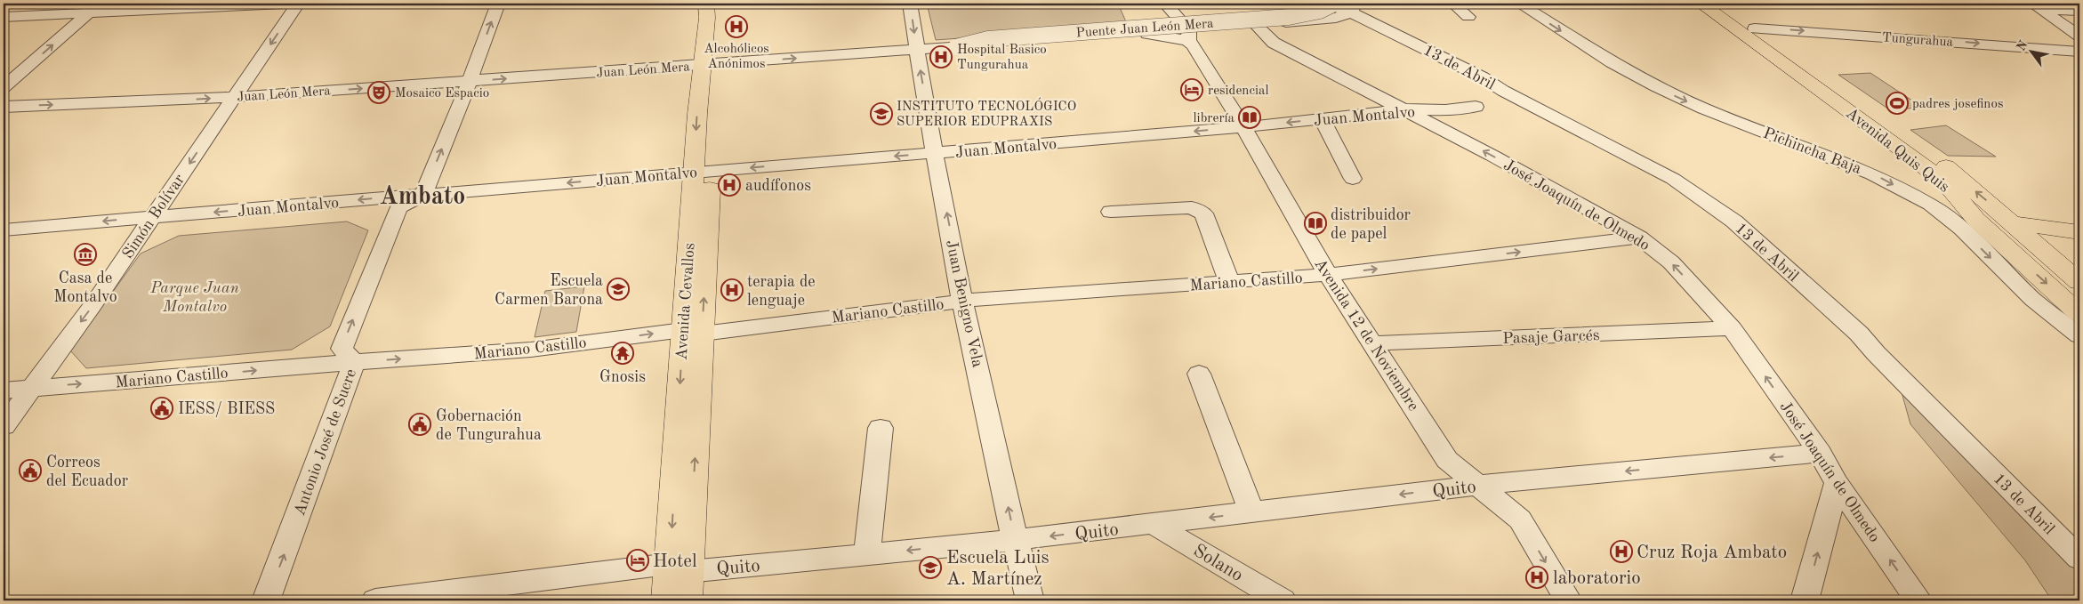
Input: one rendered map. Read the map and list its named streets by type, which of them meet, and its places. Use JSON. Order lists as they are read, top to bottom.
{
  "streets": {
    "main road": ["Avenida Quis Quis", "Avenida Cevallos"],
    "street": [
      "Puente Juan León Mera",
      "Tungurahua",
      "13 de Abril",
      "Juan León Mera",
      "Juan Montalvo",
      "Pichincha Baja",
      "José Joaquín de Olmedo",
      "Simón Bolívar",
      "Mariano Castillo",
      "Juan Benigno Vela",
      "Avenida 12 de Noviembre",
      "Pasaje Garcés",
      "Antonio José de Sucre",
      "Quito",
      "Solano"
    ]
  },
  "crossings": [
    ["Puente Juan León Mera", "13 de Abril"],
    ["Puente Juan León Mera", "Juan León Mera"],
    ["Tungurahua", "Avenida Quis Quis"],
    ["13 de Abril", "Juan León Mera"],
    ["Juan León Mera", "José Joaquín de Olmedo"],
    ["Juan León Mera", "Simón Bolívar"],
    ["Juan León Mera", "Avenida Cevallos"],
    ["Juan León Mera", "Juan Benigno Vela"],
    ["Juan León Mera", "Avenida 12 de Noviembre"],
    ["Juan Montalvo", "José Joaquín de Olmedo"],
    ["Juan Montalvo", "Simón Bolívar"],
    ["Juan Montalvo", "Avenida Cevallos"],
    ["Juan Montalvo", "Juan Benigno Vela"],
    ["Juan Montalvo", "Avenida 12 de Noviembre"],
    ["Juan Montalvo", "Antonio José de Sucre"],
    ["José Joaquín de Olmedo", "Mariano Castillo"],
    ["José Joaquín de Olmedo", "Pasaje Garcés"],
    ["José Joaquín de Olmedo", "Quito"],
    ["Simón Bolívar", "Mariano Castillo"],
    ["Mariano Castillo", "Avenida Cevallos"],
    ["Mariano Castillo", "Juan Benigno Vela"],
    ["Mariano Castillo", "Avenida 12 de Noviembre"],
    ["Mariano Castillo", "Antonio José de Sucre"],
    ["Avenida Cevallos", "Quito"],
    ["Juan Benigno Vela", "Quito"],
    ["Avenida 12 de Noviembre", "Pasaje Garcés"],
    ["Avenida 12 de Noviembre", "Quito"],
    ["Quito", "Solano"]
  ],
  "one_way": [
    "Tungurahua",
    "Juan Montalvo",
    "Pichincha Baja",
    "José Joaquín de Olmedo",
    "Simón Bolívar",
    "Mariano Castillo",
    "Juan Benigno Vela",
    "Antonio José de Sucre",
    "Quito"
  ],
  "districts": ["Ambato"],
  "parks": ["Parque Juan Montalvo"],
  "places": {
    "hospital": [
      "Alcohólicos Anónimos",
      "Hospital Basico Tungurahua",
      "audífonos",
      "terapia de lenguaje",
      "Cruz Roja Ambato",
      "laboratorio"
    ],
    "hotel": ["residencial", "Hotel"],
    "theatre": ["Mosaico Espacio"],
    "sports": ["padres josefinos"],
    "school or university": ["INSTITUTO TECNOLÓGICO SUPERIOR EDUPRAXIS", "Escuela Carmen Barona", "Escuela Luis A. Martínez"],
    "library": ["librería", "distribuidor de papel"],
    "museum": ["Casa de Montalvo"],
    "temple": ["Gnosis"],
    "public building": ["IESS/ BIESS", "Gobernación de Tungurahua", "Correos del Ecuador"]
  },
  "north": "top left"
}
